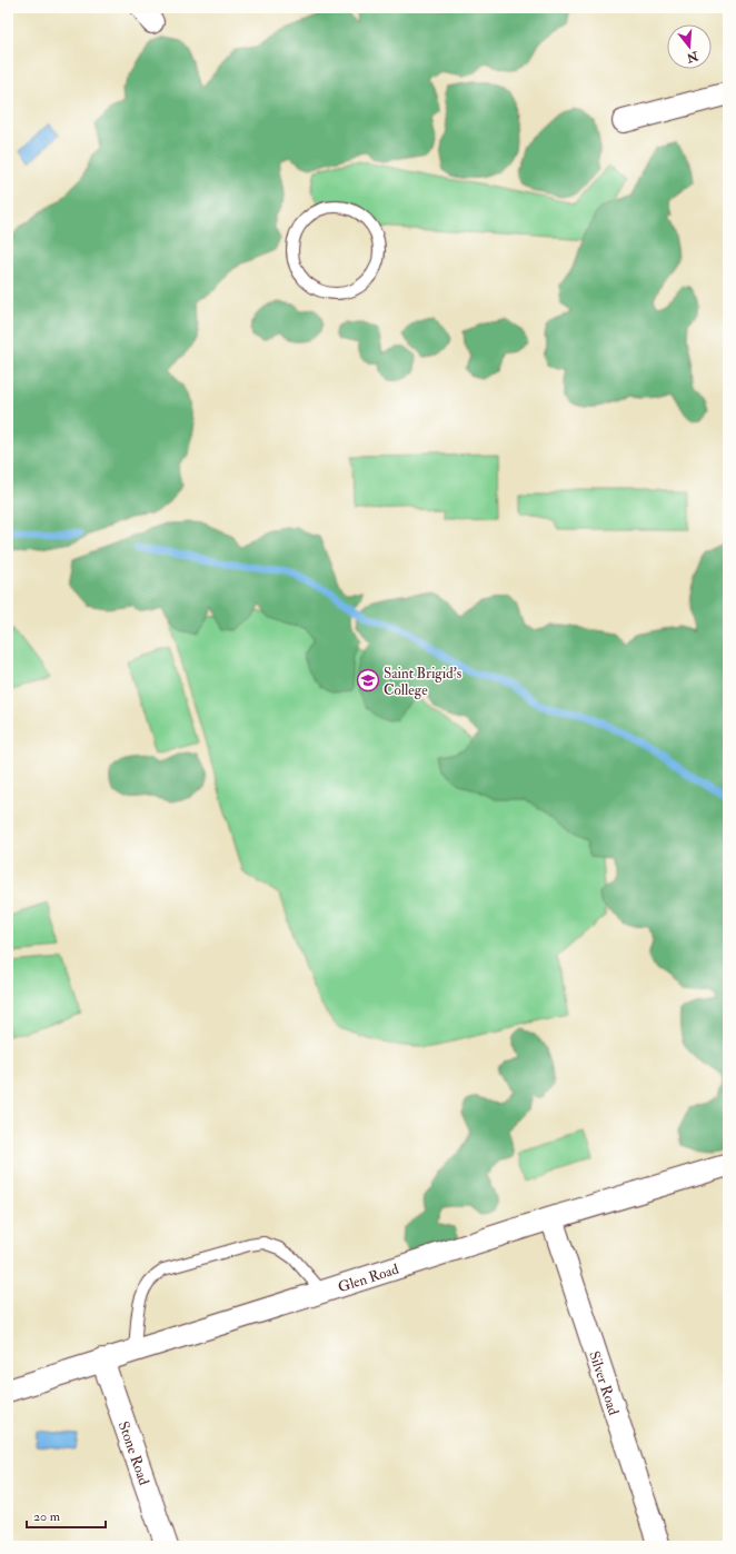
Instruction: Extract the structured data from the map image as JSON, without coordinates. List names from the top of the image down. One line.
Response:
{"streets":{"street":["Glen Road","Silver Road","Stone Road"]},"crossings":[["Glen Road","Silver Road"],["Glen Road","Stone Road"]],"places":{"school or university":["Saint Brigid's College"]},"scale_bar":"20 m","north":"bottom"}
